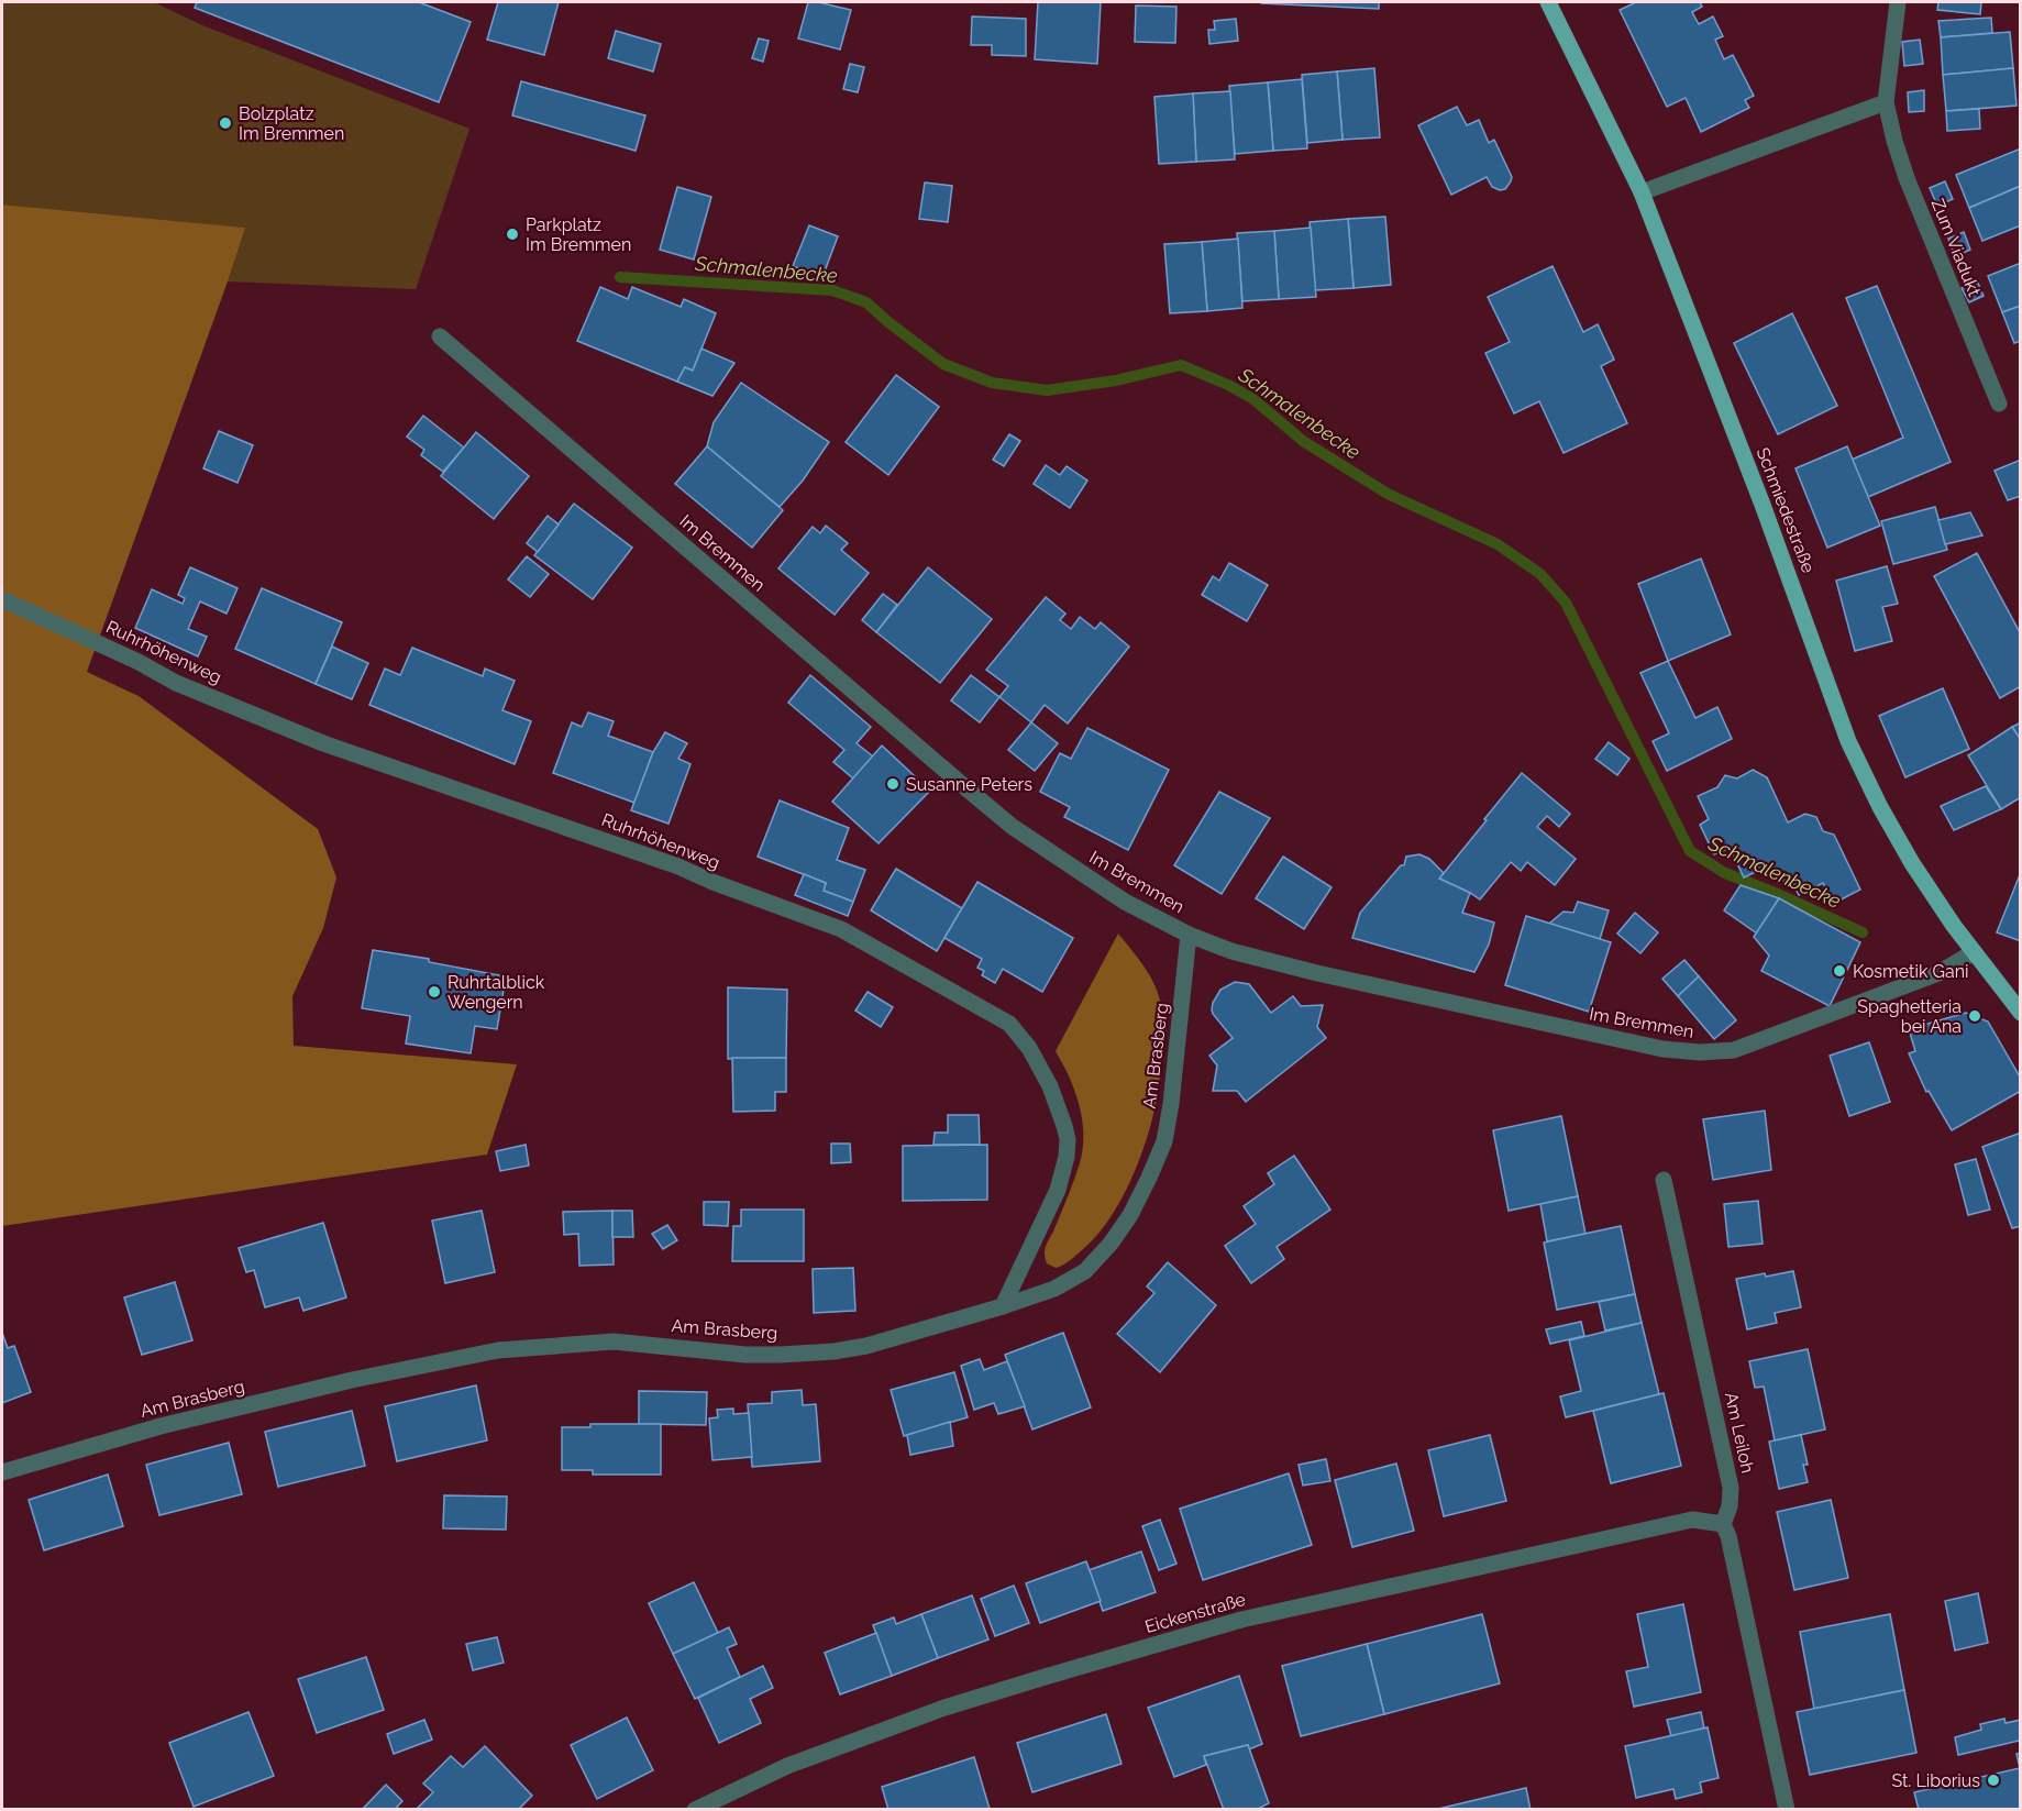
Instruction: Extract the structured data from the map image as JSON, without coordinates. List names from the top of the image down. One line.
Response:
{"streets":{"main road":["Schmiedestraße"],"street":["Zum Viadukt","Im Bremmen","Ruhrhöhenweg","Am Brasberg","Am Leiloh","Eickenstraße"]},"crossings":[["Schmiedestraße","Im Bremmen"],["Im Bremmen","Am Brasberg"],["Ruhrhöhenweg","Am Brasberg"],["Am Leiloh","Eickenstraße"]],"water":["Schmalenbecke"],"places":["Bolzplatz Im Bremmen","Parkplatz Im Bremmen","Susanne Peters","Kosmetik Gani","Ruhrtalblick Wengern","Spaghetteria bei Ana","St. Liborius"]}
